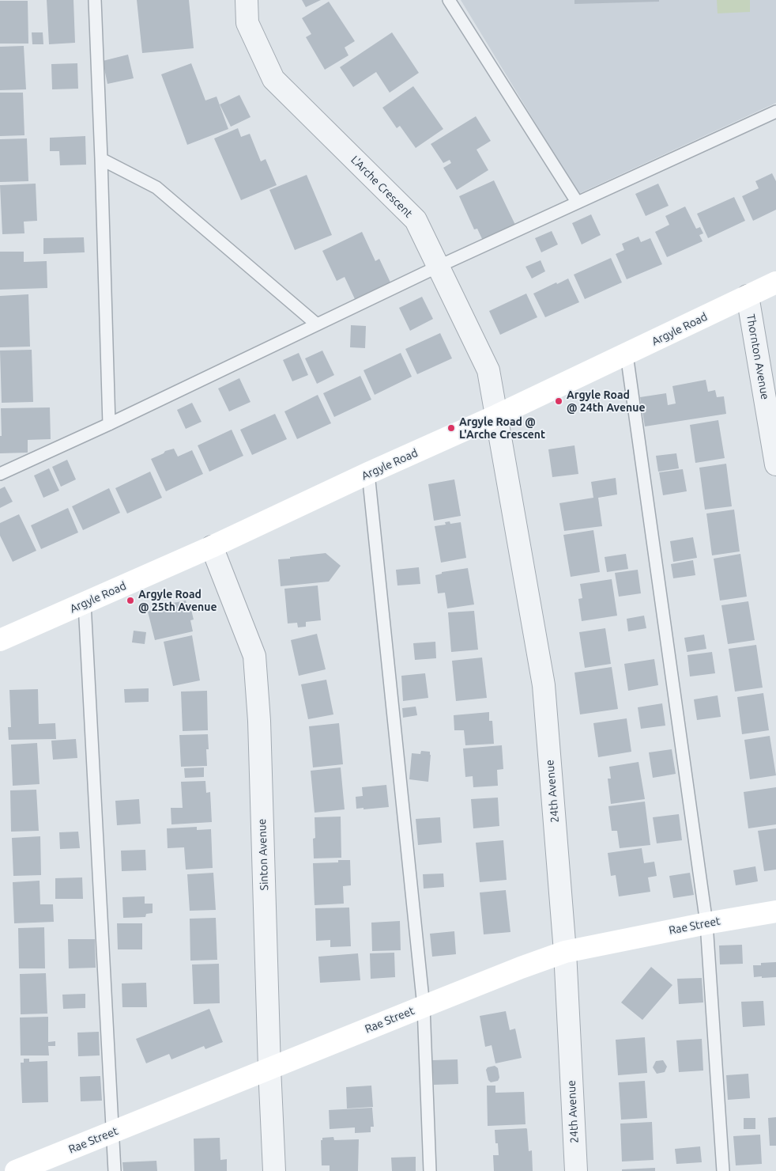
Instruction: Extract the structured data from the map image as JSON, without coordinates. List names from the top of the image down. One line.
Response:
{"streets":{"street":["L'Arche Crescent","Argyle Road","Thornton Avenue","24th Avenue","Sinton Avenue","Rae Street"]},"crossings":[["L'Arche Crescent","Argyle Road"],["L'Arche Crescent","24th Avenue"],["Argyle Road","Thornton Avenue"],["Argyle Road","24th Avenue"],["Argyle Road","Sinton Avenue"],["24th Avenue","Rae Street"],["Sinton Avenue","Rae Street"]],"places":["Argyle Road @ 24th Avenue","Argyle Road @ L'Arche Crescent","Argyle Road @ 25th Avenue"]}
